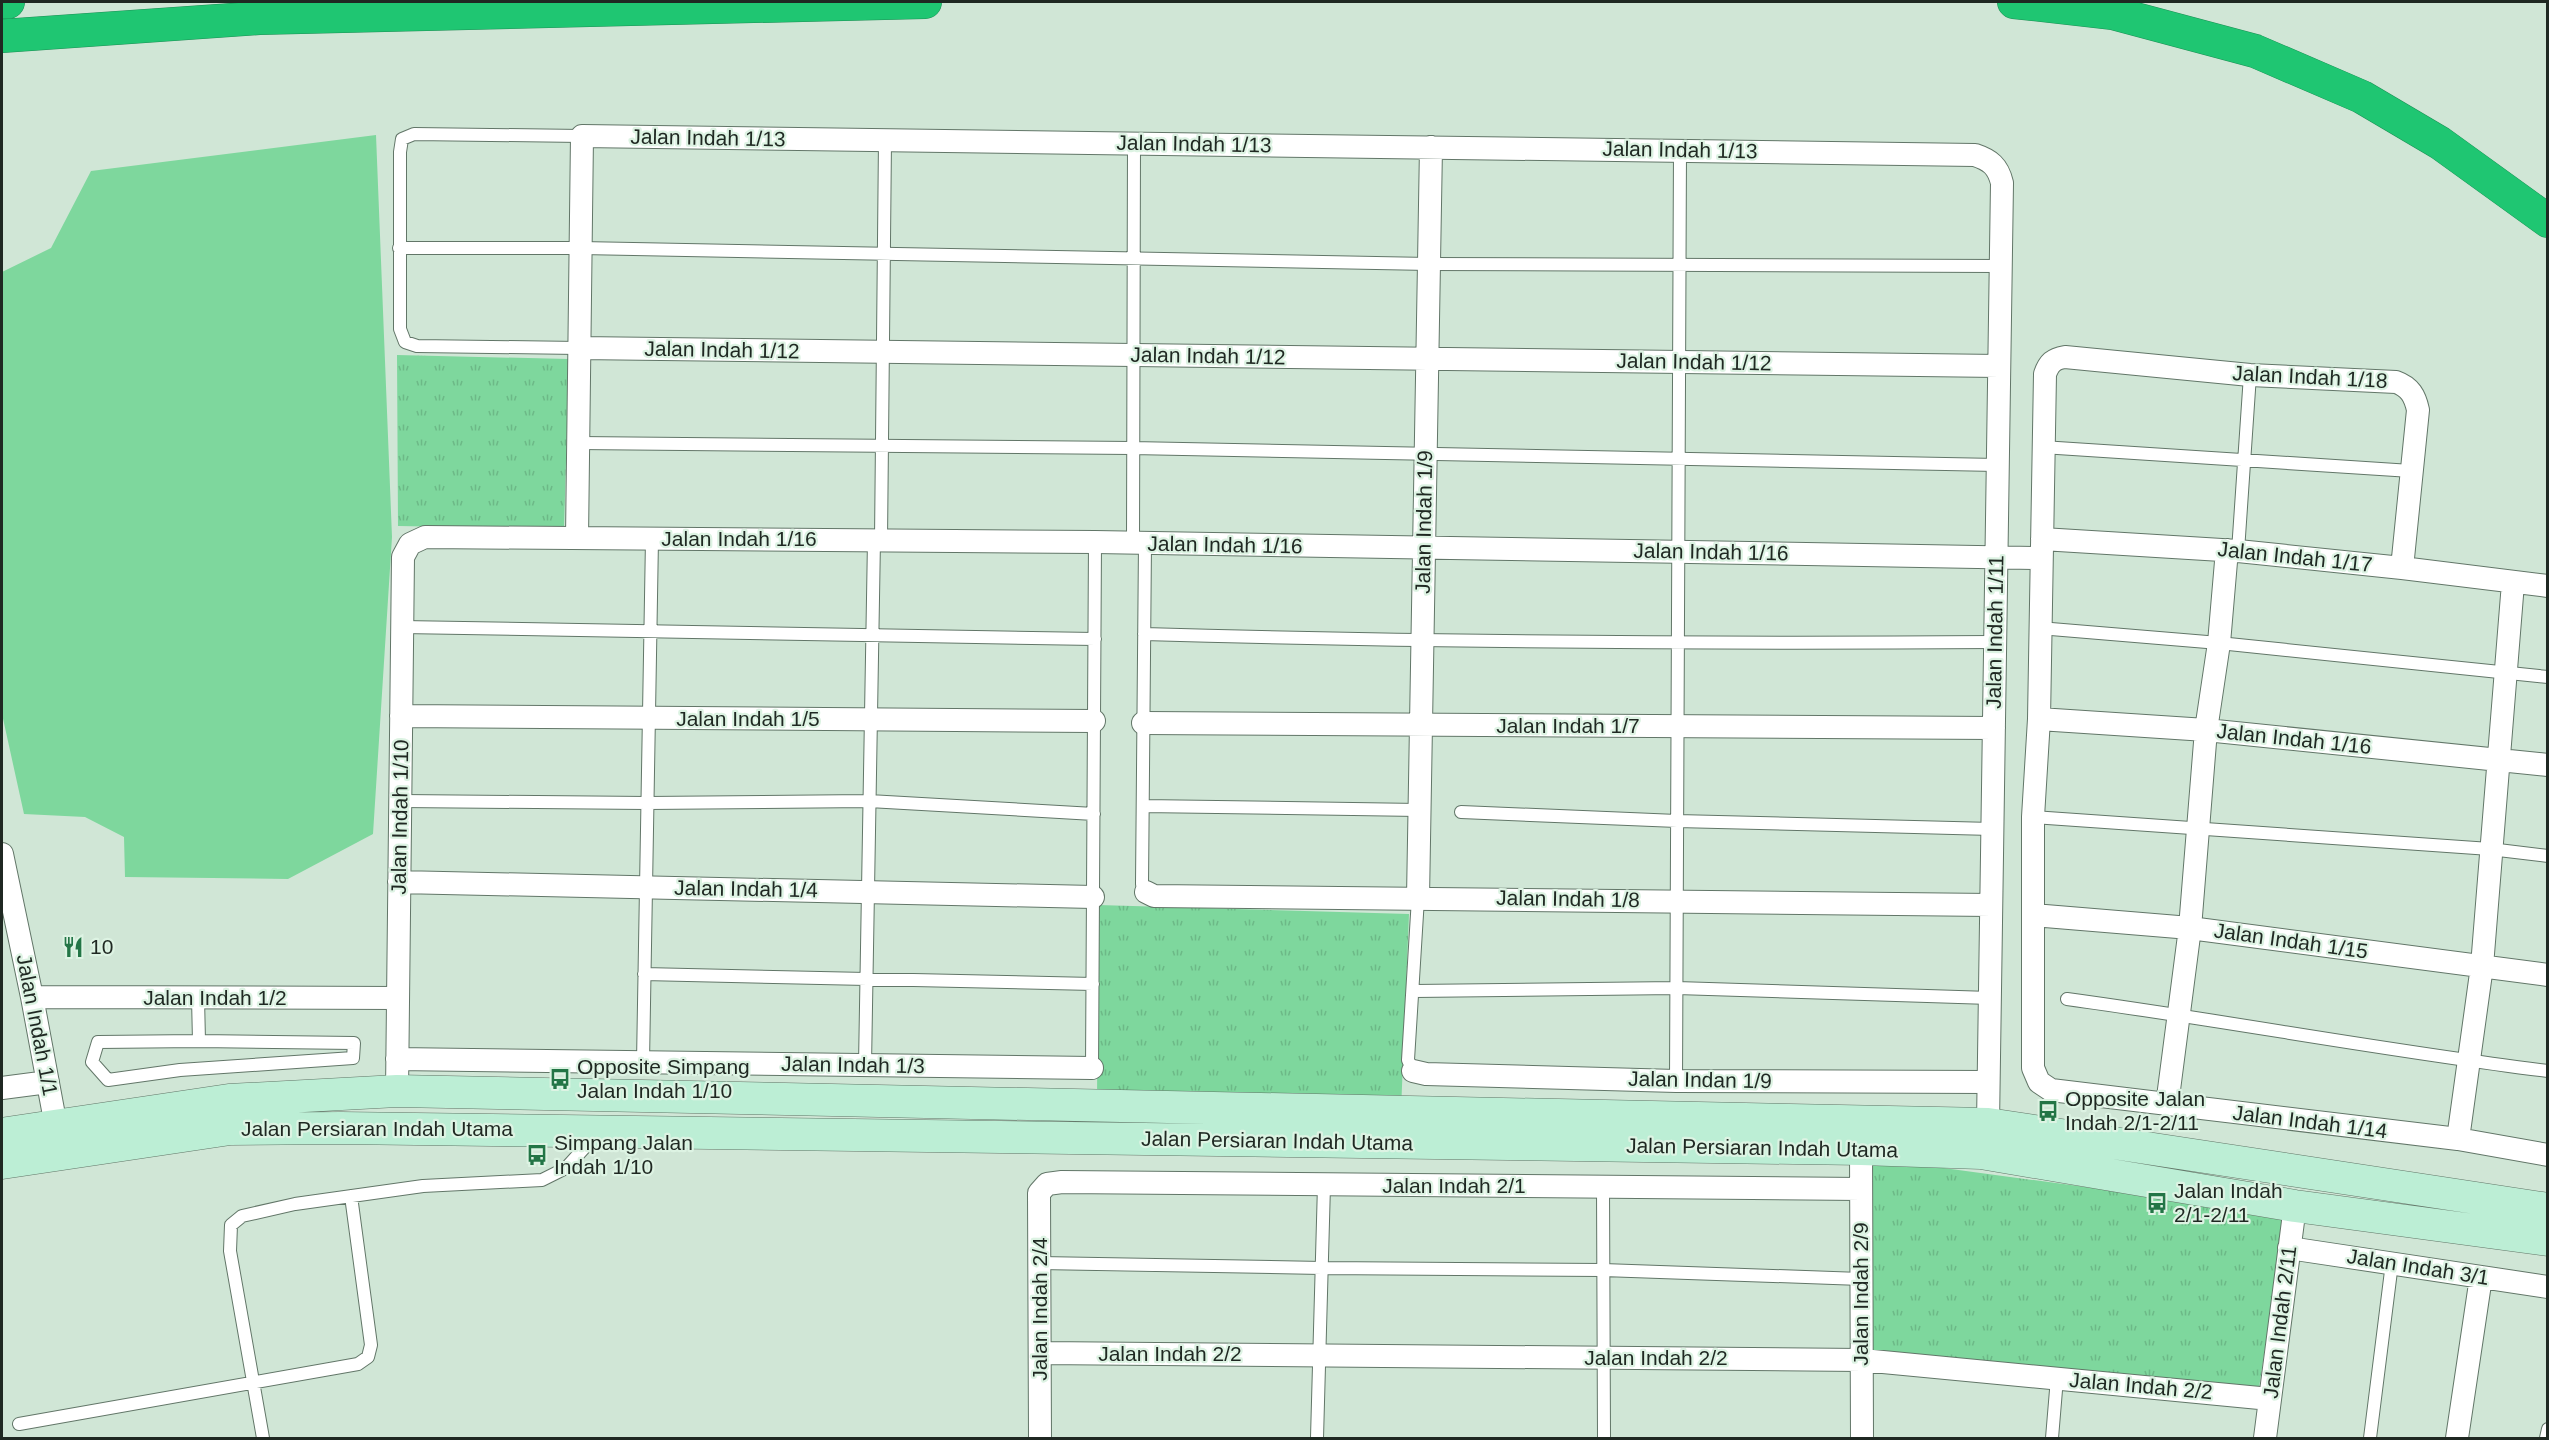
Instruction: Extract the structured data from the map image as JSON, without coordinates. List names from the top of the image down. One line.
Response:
{"streets":{"main road":["Jalan Persiaran Indah Utama"],"street":["Jalan Indah 1/13","Jalan Indah 1/12","Jalan Indah 1/18","Jalan Indah 1/9","Jalan Indah 1/16","Jalan Indah 1/17","Jalan Indah 1/11","Jalan Indah 1/5","Jalan Indah 1/7","Jalan Indah 1/10","Jalan Indah 1/4","Jalan Indah 1/8","Jalan Indah 1/15","Jalan Indah 1/2","Jalan Indah 1/1","Jalan Indah 1/3","Jalan Indan 1/9","Jalan Indah 1/14","Jalan Indah 2/1","Jalan Indah 3/1","Jalan Indah 2/9","Jalan Indah 2/4","Jalan Indah 2/11","Jalan Indah 2/2"]},"crossings":[["Jalan Indah 1/13","Jalan Indah 1/12"],["Jalan Indah 1/13","Jalan Indah 1/9"],["Jalan Indah 1/13","Jalan Indah 1/11"],["Jalan Indah 1/12","Jalan Indah 1/9"],["Jalan Indah 1/12","Jalan Indah 1/11"],["Jalan Indah 1/18","Jalan Indah 1/17"],["Jalan Indah 1/18","Jalan Indah 1/11"],["Jalan Indah 1/9","Jalan Indah 1/16"],["Jalan Indah 1/9","Jalan Indah 1/7"],["Jalan Indah 1/9","Jalan Indah 1/8"],["Jalan Indah 1/16","Jalan Indah 1/17"],["Jalan Indah 1/16","Jalan Indah 1/11"],["Jalan Indah 1/16","Jalan Indah 1/10"],["Jalan Indah 1/17","Jalan Indah 1/11"],["Jalan Indah 1/11","Jalan Indah 1/7"],["Jalan Indah 1/11","Jalan Indah 1/8"],["Jalan Indah 1/11","Jalan Indah 1/15"],["Jalan Indah 1/11","Jalan Indan 1/9"],["Jalan Indah 1/11","Jalan Indah 1/14"],["Jalan Indah 1/11","Jalan Persiaran Indah Utama"],["Jalan Indah 1/5","Jalan Indah 1/10"],["Jalan Indah 1/10","Jalan Indah 1/4"],["Jalan Indah 1/10","Jalan Indah 1/2"],["Jalan Indah 1/10","Jalan Indah 1/3"],["Jalan Indah 1/10","Jalan Persiaran Indah Utama"],["Jalan Indah 1/2","Jalan Indah 1/1"],["Jalan Indah 1/1","Jalan Persiaran Indah Utama"],["Jalan Persiaran Indah Utama","Jalan Indah 2/9"],["Jalan Persiaran Indah Utama","Jalan Indah 2/11"],["Jalan Indah 2/1","Jalan Indah 2/9"],["Jalan Indah 2/1","Jalan Indah 2/4"],["Jalan Indah 3/1","Jalan Indah 2/11"],["Jalan Indah 2/9","Jalan Indah 2/2"],["Jalan Indah 2/4","Jalan Indah 2/2"],["Jalan Indah 2/11","Jalan Indah 2/2"]],"places":{"restaurant":["10"],"bus stop":["Opposite Simpang Jalan Indah 1/10","Opposite Jalan Indah 2/1-2/11","Simpang Jalan Indah 1/10","Jalan Indah 2/1-2/11"]}}
